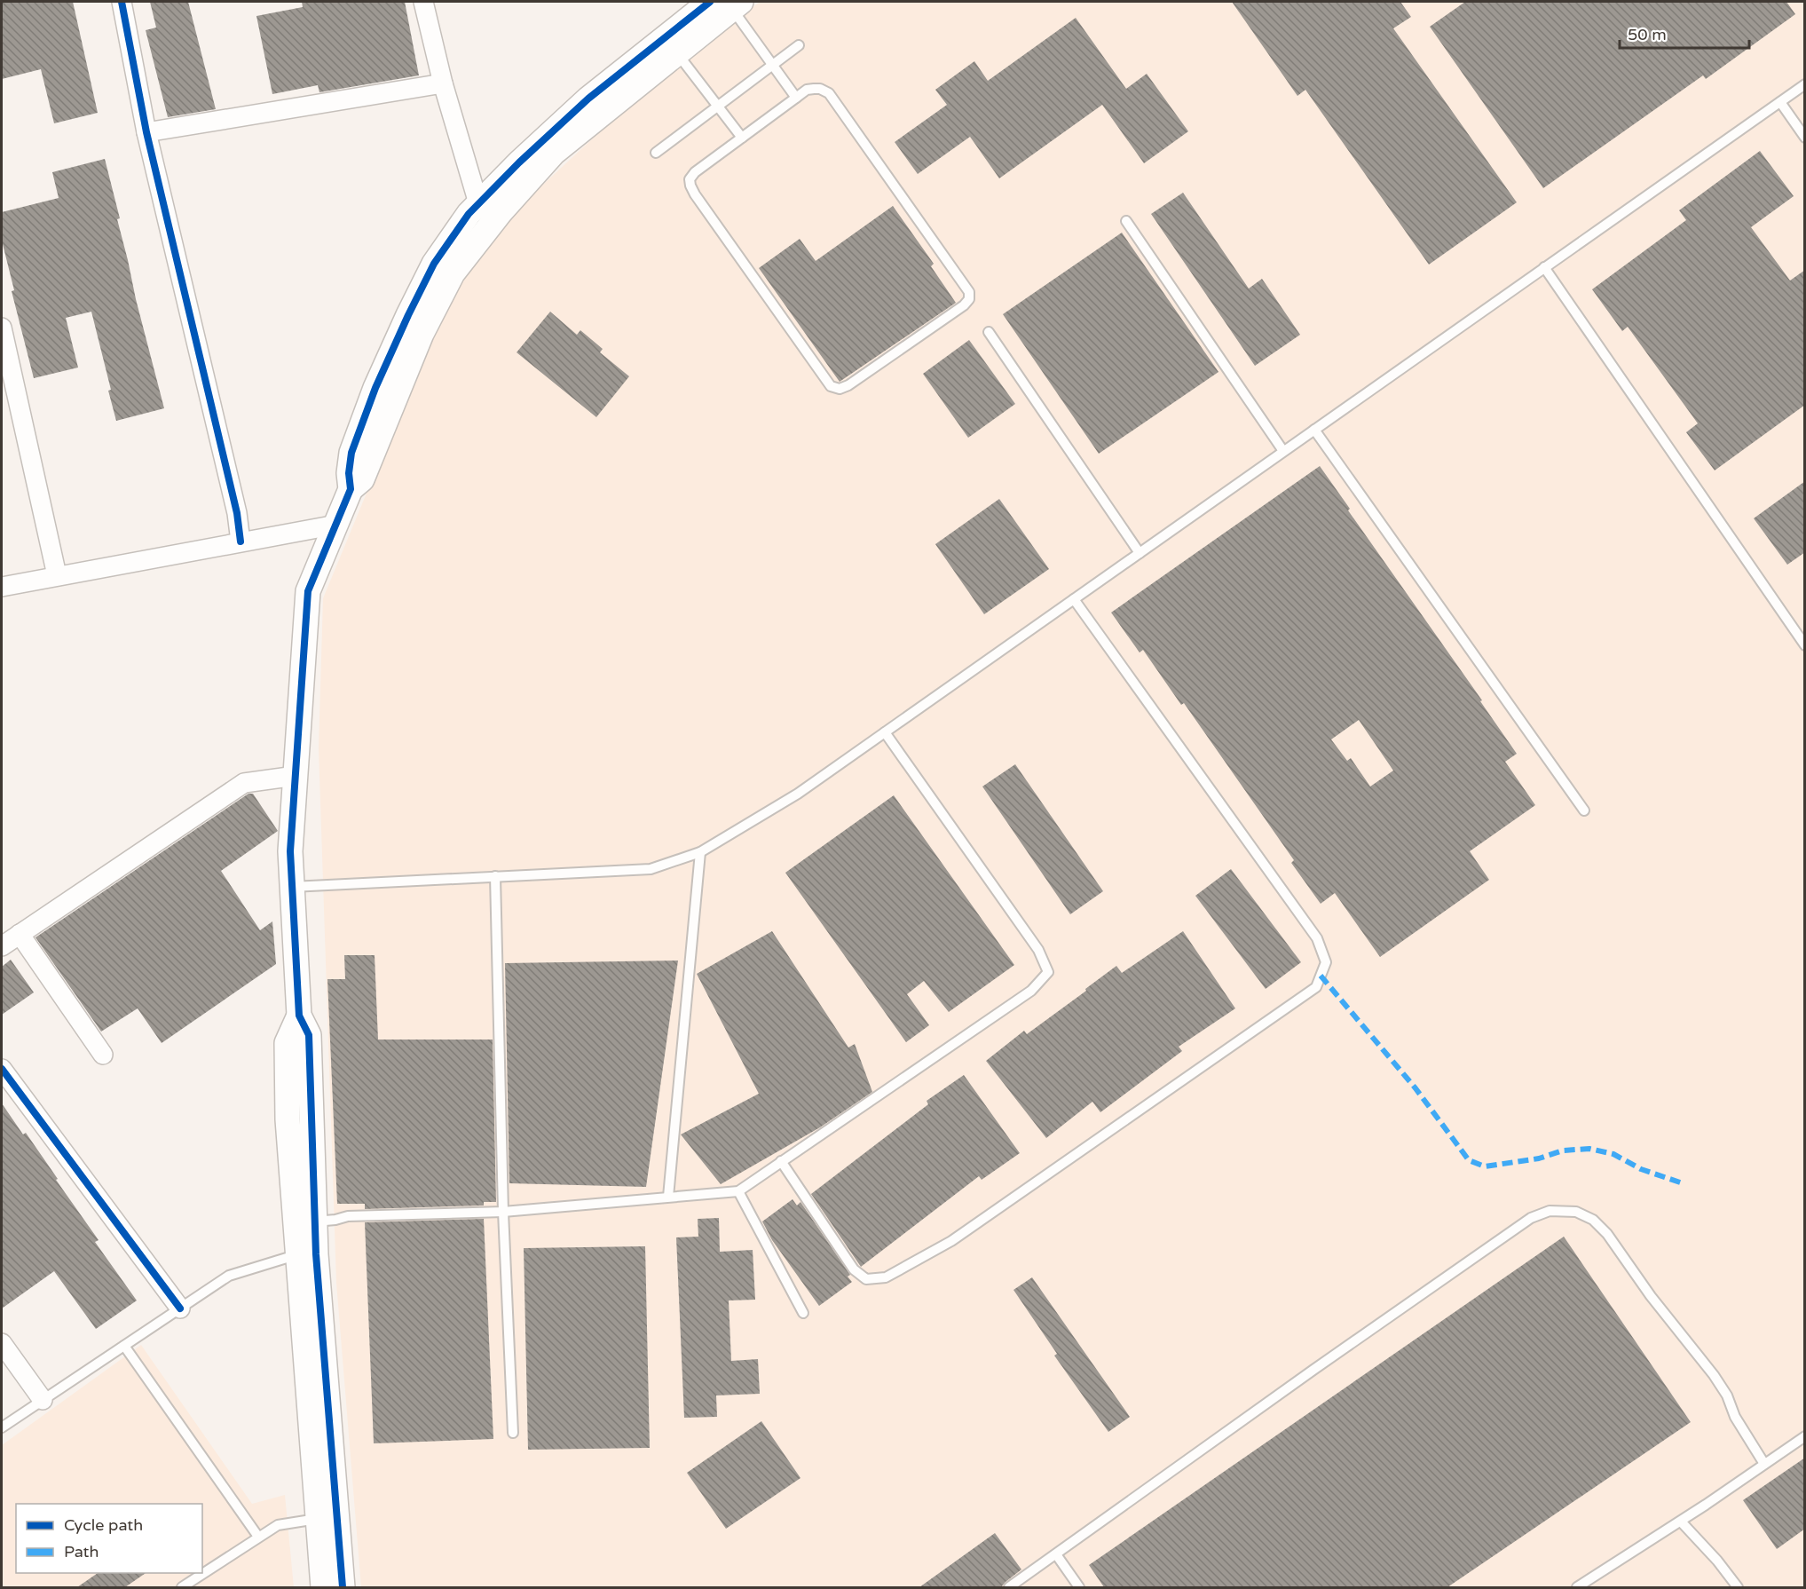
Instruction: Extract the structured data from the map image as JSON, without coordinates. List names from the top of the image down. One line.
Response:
{"legend":["Cycle path","Path"],"scale_bar":"50 m"}
